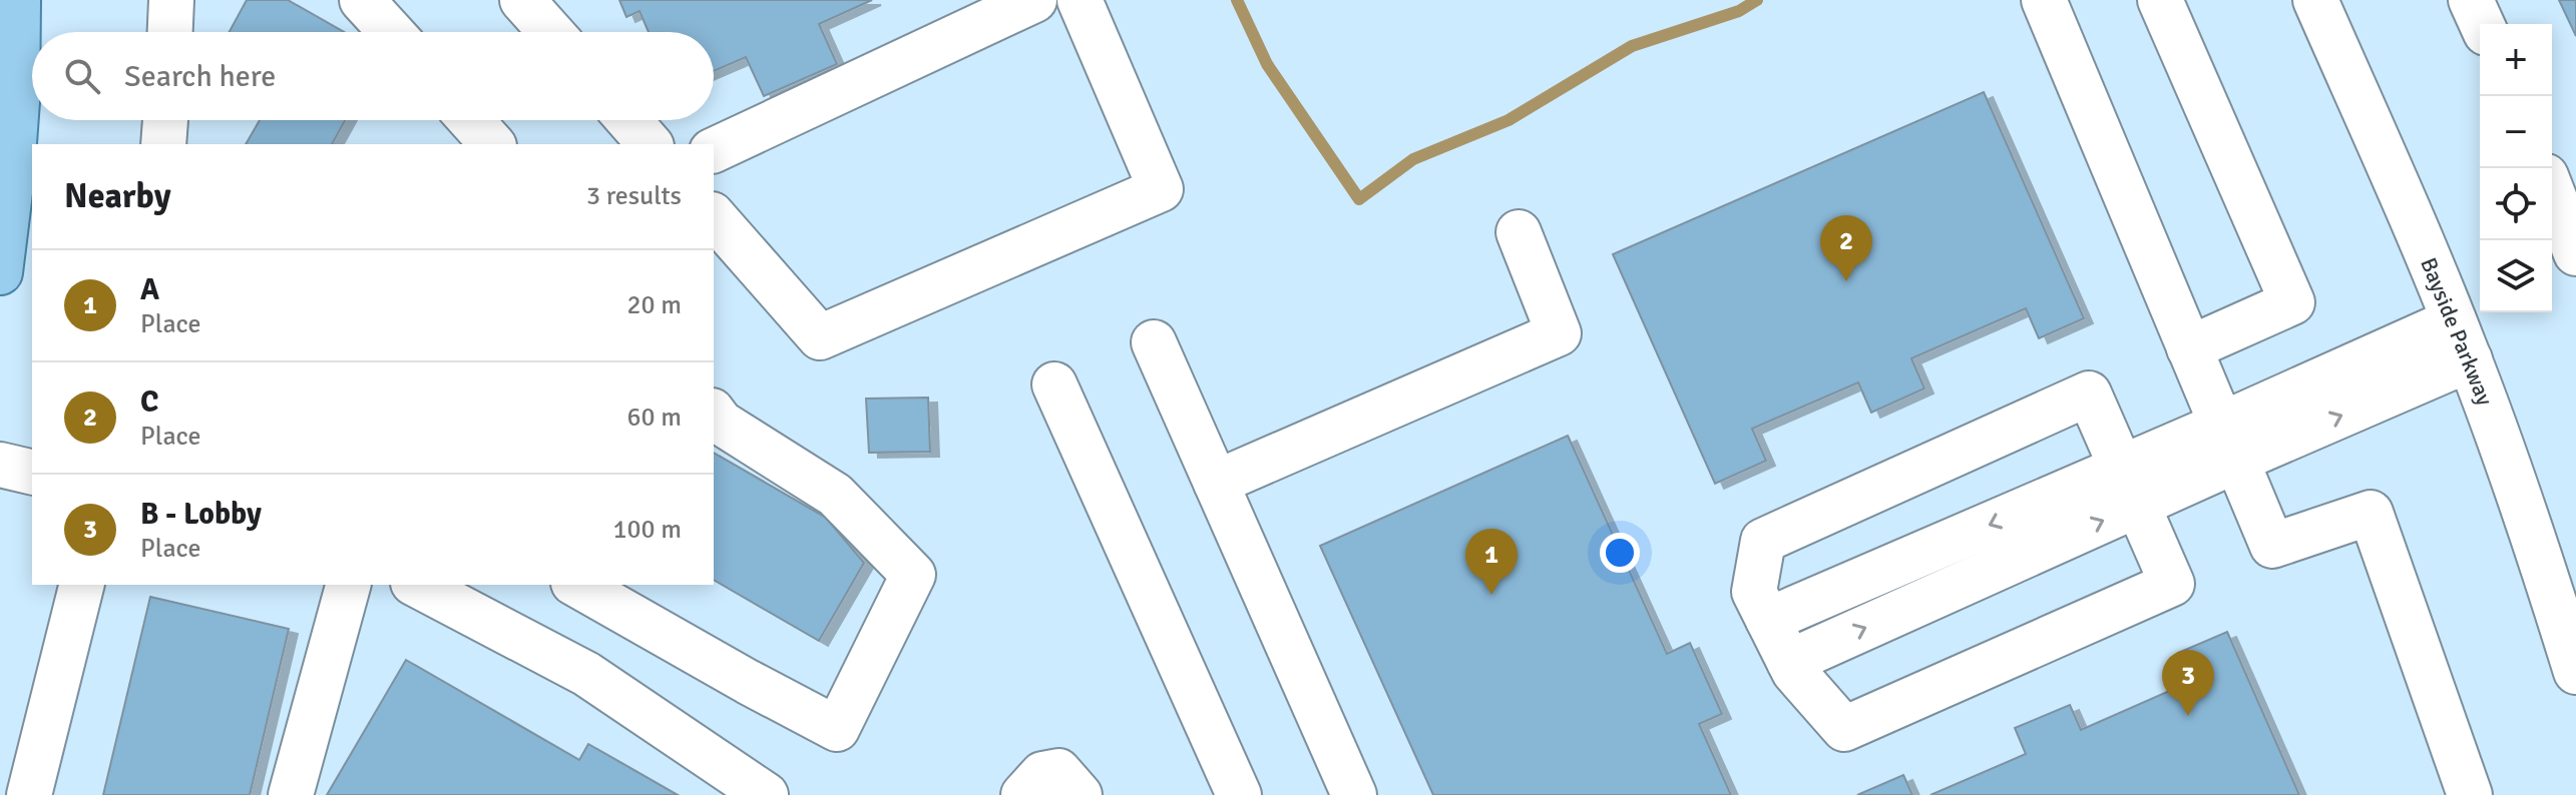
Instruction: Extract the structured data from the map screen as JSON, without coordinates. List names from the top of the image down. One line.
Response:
{"streets":{"street":["Bayside Parkway"]},"page":{"map_buttons":["+","−"],"search":"Search here","heading":["Nearby","3 results"],"pins":["2","1","3"],"list":[{"mark":"1","name":"A","note":"Place","value":"20 m"},{"mark":"2","name":"C","note":"Place","value":"60 m"},{"mark":"3","name":"B - Lobby","note":"Place","value":"100 m"}]}}
